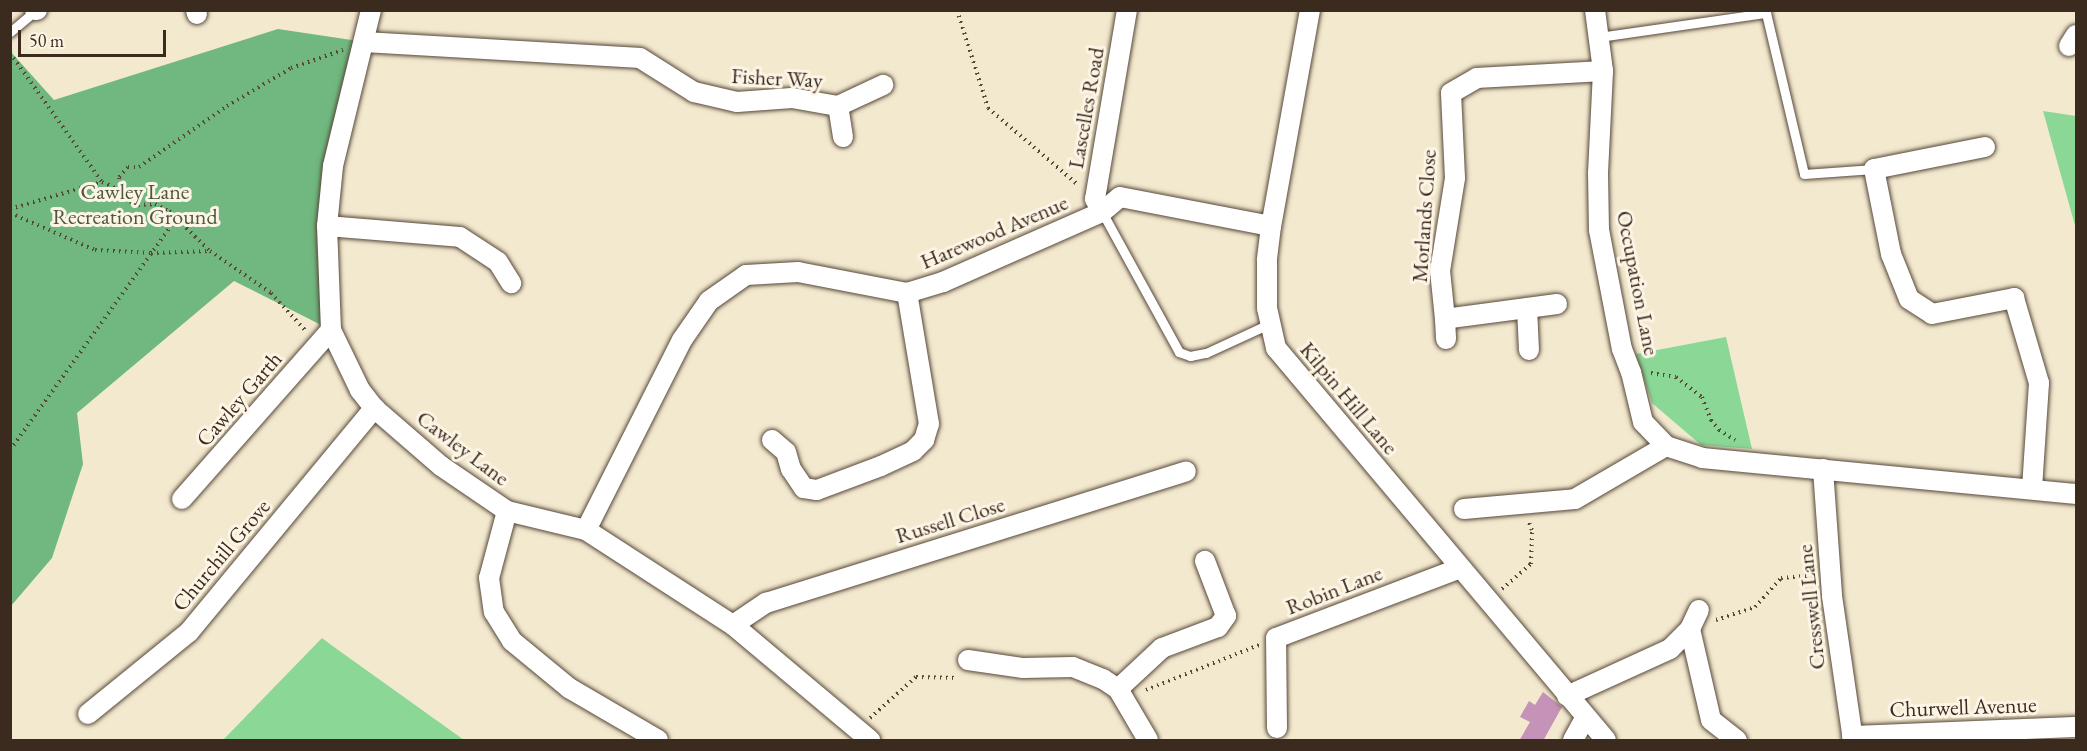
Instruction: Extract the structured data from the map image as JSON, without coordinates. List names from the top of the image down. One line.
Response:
{"streets":{"street":["Fisher Way","Lascelles Road","Morlands Close","Harewood Avenue","Occupation Lane","Kilpin Hill Lane","Cawley Garth","Cawley Lane","Russell Close","Churchill Grove","Robin Lane","Cresswell Lane","Churwell Avenue"]},"crossings":[["Fisher Way","Cawley Lane"],["Lascelles Road","Harewood Avenue"],["Morlands Close","Occupation Lane"],["Harewood Avenue","Kilpin Hill Lane"],["Harewood Avenue","Cawley Lane"],["Occupation Lane","Cresswell Lane"],["Kilpin Hill Lane","Robin Lane"],["Cawley Garth","Cawley Lane"],["Cawley Lane","Russell Close"],["Cawley Lane","Churchill Grove"],["Cresswell Lane","Churwell Avenue"]],"parks":["Cawley Lane Recreation Ground"],"scale_bar":"50 m"}
